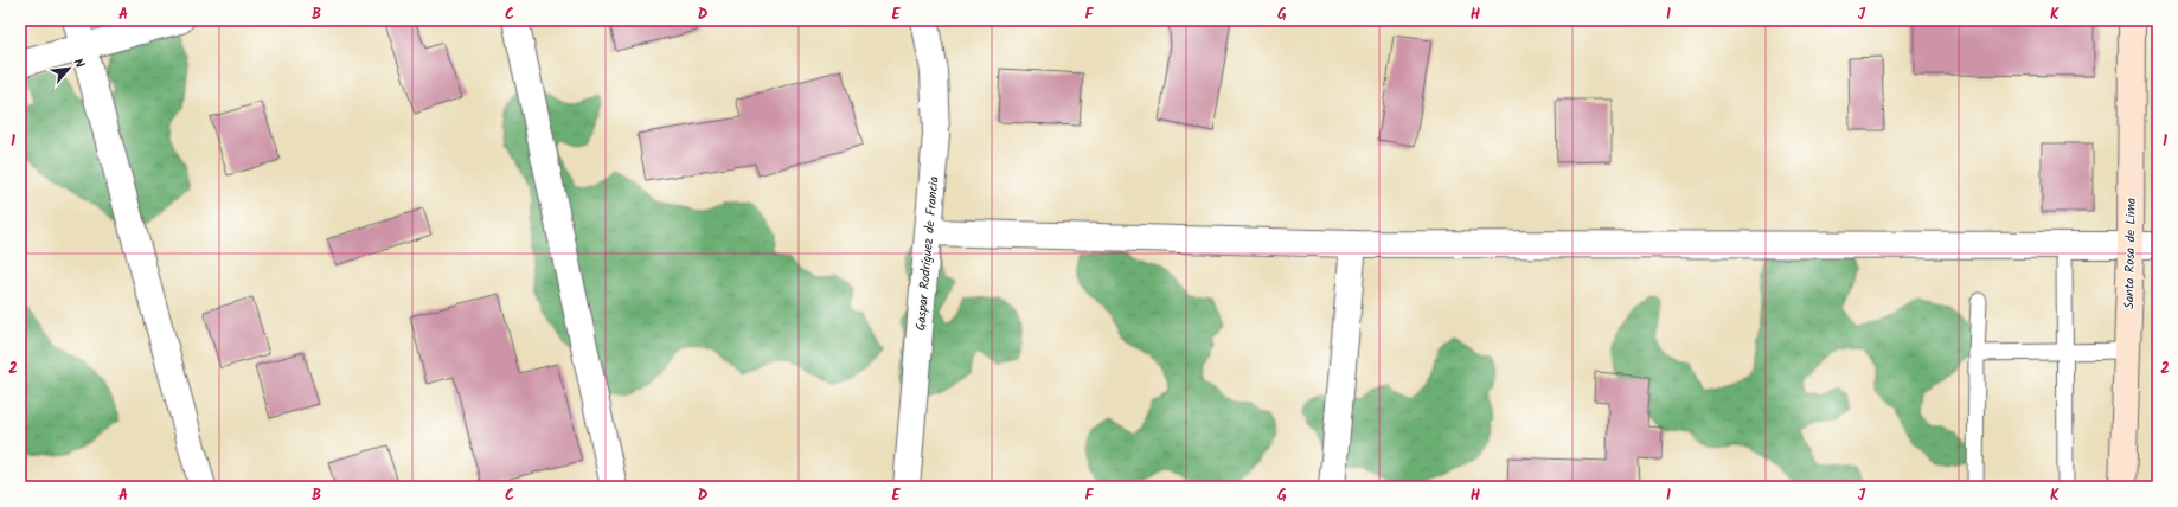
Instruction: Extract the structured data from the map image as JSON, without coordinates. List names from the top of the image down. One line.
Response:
{"streets":{"street":["Gaspar Rodríguez de Francia","Santa Rosa de Lima"]},"north":"top right","grid":{"columns":["A","B","C","D","E","F","G","H","I","J","K"],"rows":["1","2"]}}
